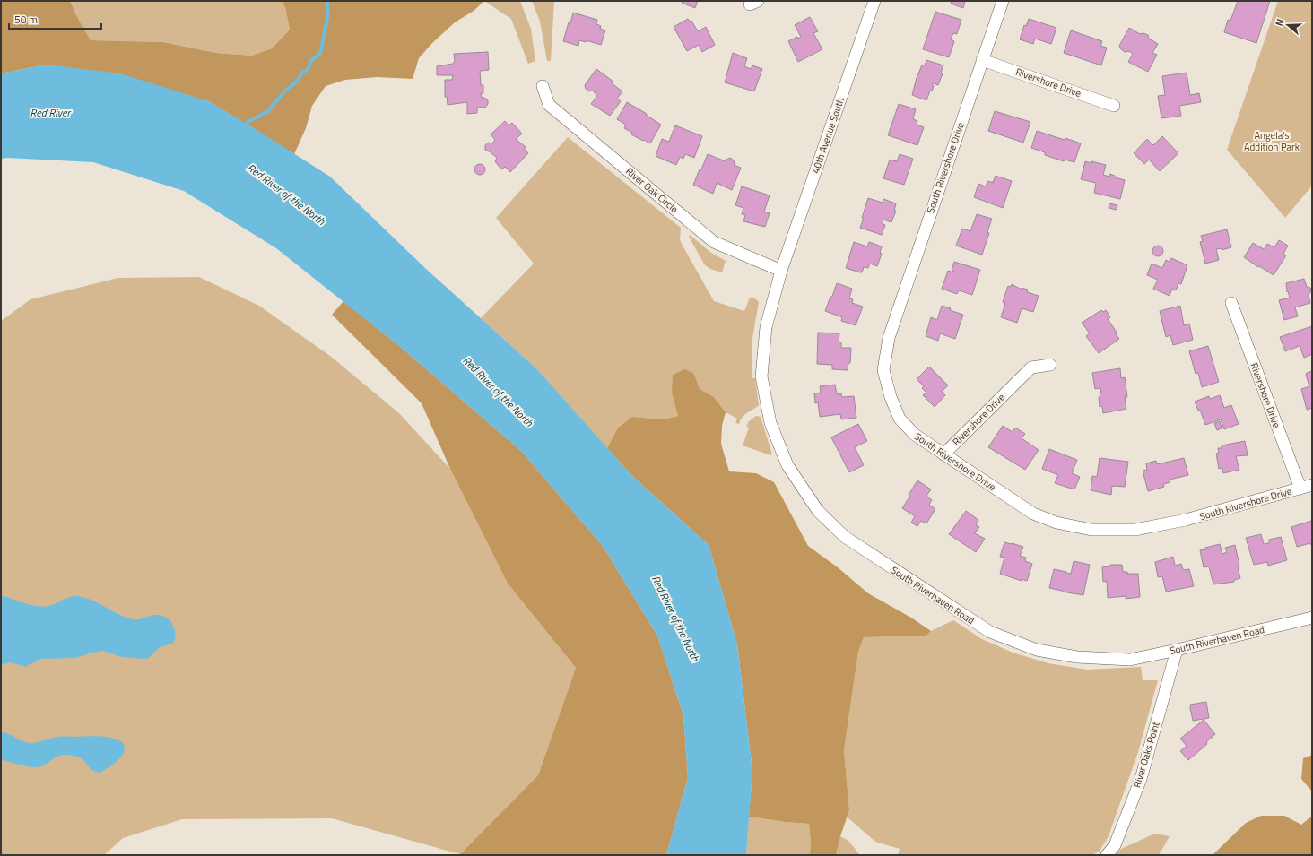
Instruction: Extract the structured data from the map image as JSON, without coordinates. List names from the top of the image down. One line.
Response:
{"streets":{"street":["Rivershore Drive","40th Avenue South","South Rivershore Drive","River Oak Circle","South Riverhaven Road","River Oaks Point"]},"crossings":[["Rivershore Drive","South Rivershore Drive"],["40th Avenue South","River Oak Circle"],["40th Avenue South","South Riverhaven Road"],["River Oak Circle","South Riverhaven Road"],["South Riverhaven Road","River Oaks Point"]],"water":["Red River","Red River of the North"],"parks":["Angela's Addition Park"],"scale_bar":"50 m","north":"left"}
